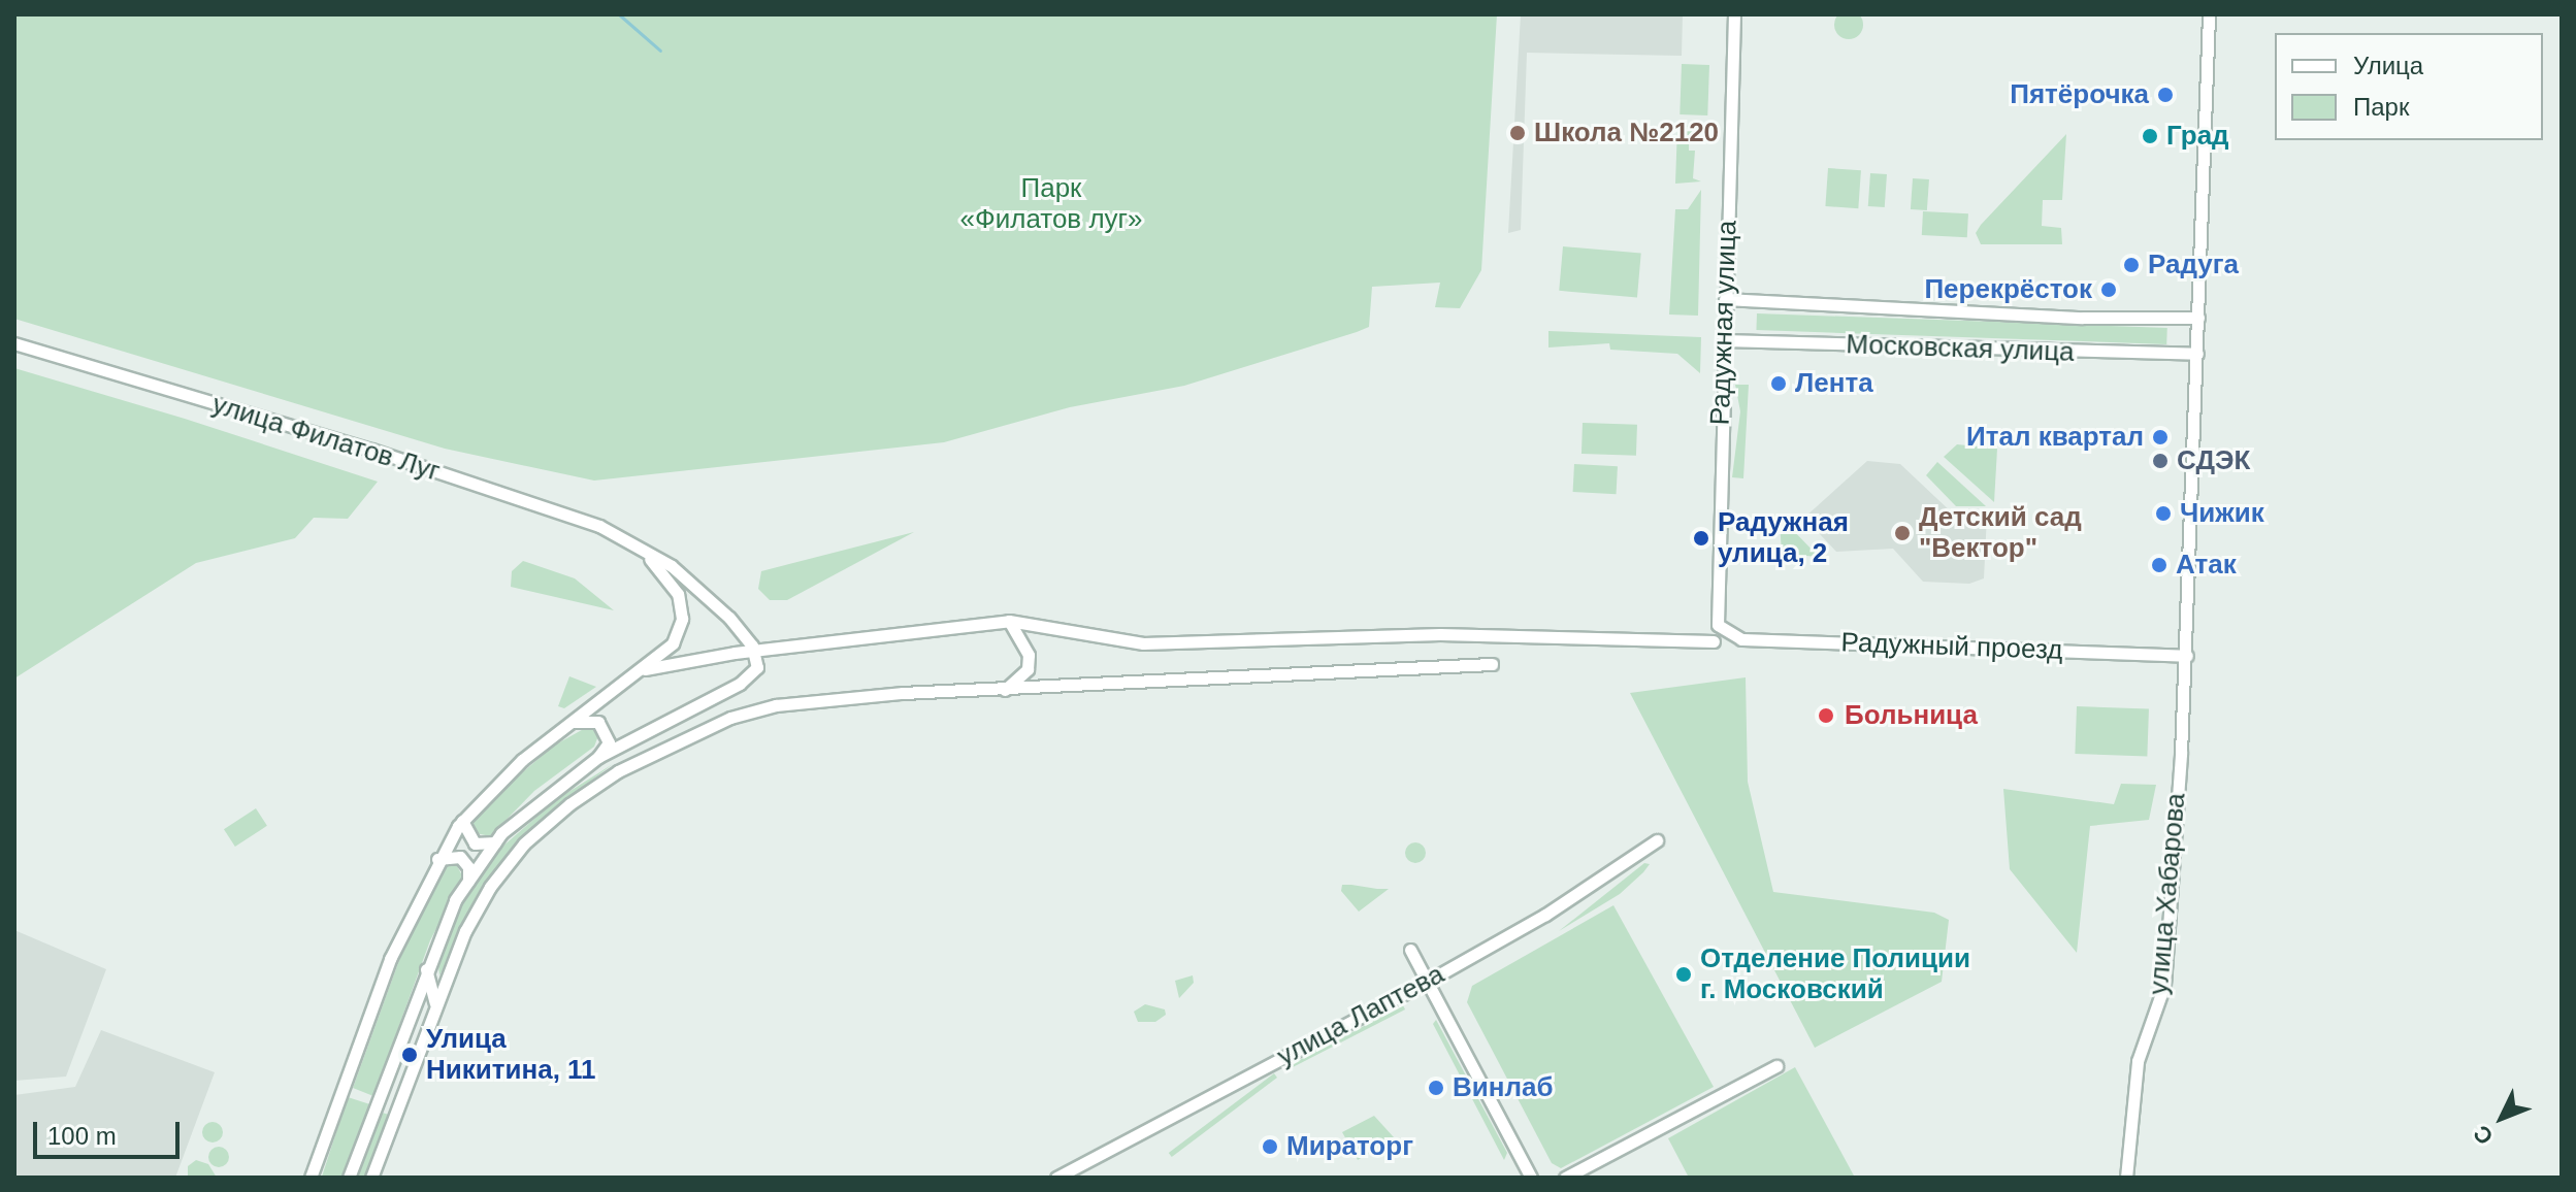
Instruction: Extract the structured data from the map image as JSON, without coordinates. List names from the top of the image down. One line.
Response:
{"streets":{"street":["Радужная улица","Московская улица","улица Филатов Луг","Радужный проезд","улица Хабарова","улица Лаптева"]},"crossings":[["Радужная улица","Московская улица"],["Радужная улица","Радужный проезд"],["Московская улица","улица Хабарова"],["Радужный проезд","улица Хабарова"]],"parks":["Парк «Филатов луг»"],"places":["Пятёрочка","Школа №2120","Град","Радуга","Перекрёсток","Лента","Итал квартал","СДЭК","Чижик","Детский сад \"Вектор\"","Радужная улица, 2","Атак","Больница","Отделение Полиции г. Московский","Улица Никитина, 11","Винлаб","Мираторг"],"legend":["Улица","Парк"],"scale_bar":"100 m","north":"bottom left"}
